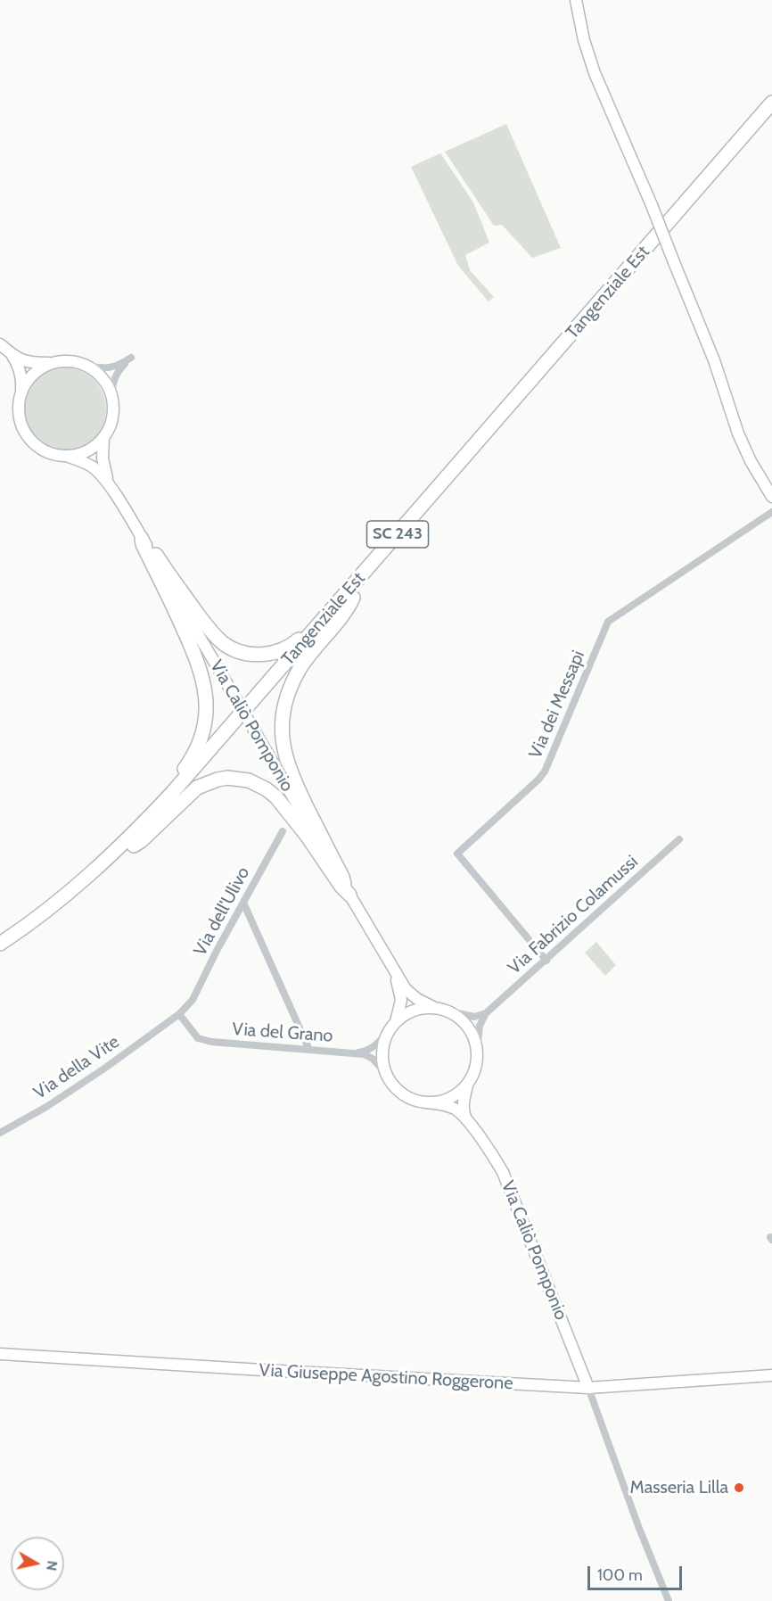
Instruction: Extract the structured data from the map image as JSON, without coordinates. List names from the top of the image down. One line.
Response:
{"streets":{"highway":["Tangenziale Est","SC 243"],"street":["Via dei Messapi","Via Caliò Pomponio","Via dell'Ulivo","Via Fabrizio Colamussi","Via del Grano","Via della Vite","Via Giuseppe Agostino Roggerone"]},"crossings":[["Via dei Messapi","Via Fabrizio Colamussi"],["Via Caliò Pomponio","Via Giuseppe Agostino Roggerone"],["Via dell'Ulivo","Via del Grano"],["Via dell'Ulivo","Via della Vite"],["Via del Grano","Via della Vite"]],"places":["Masseria Lilla"],"scale_bar":"100 m","north":"right"}
